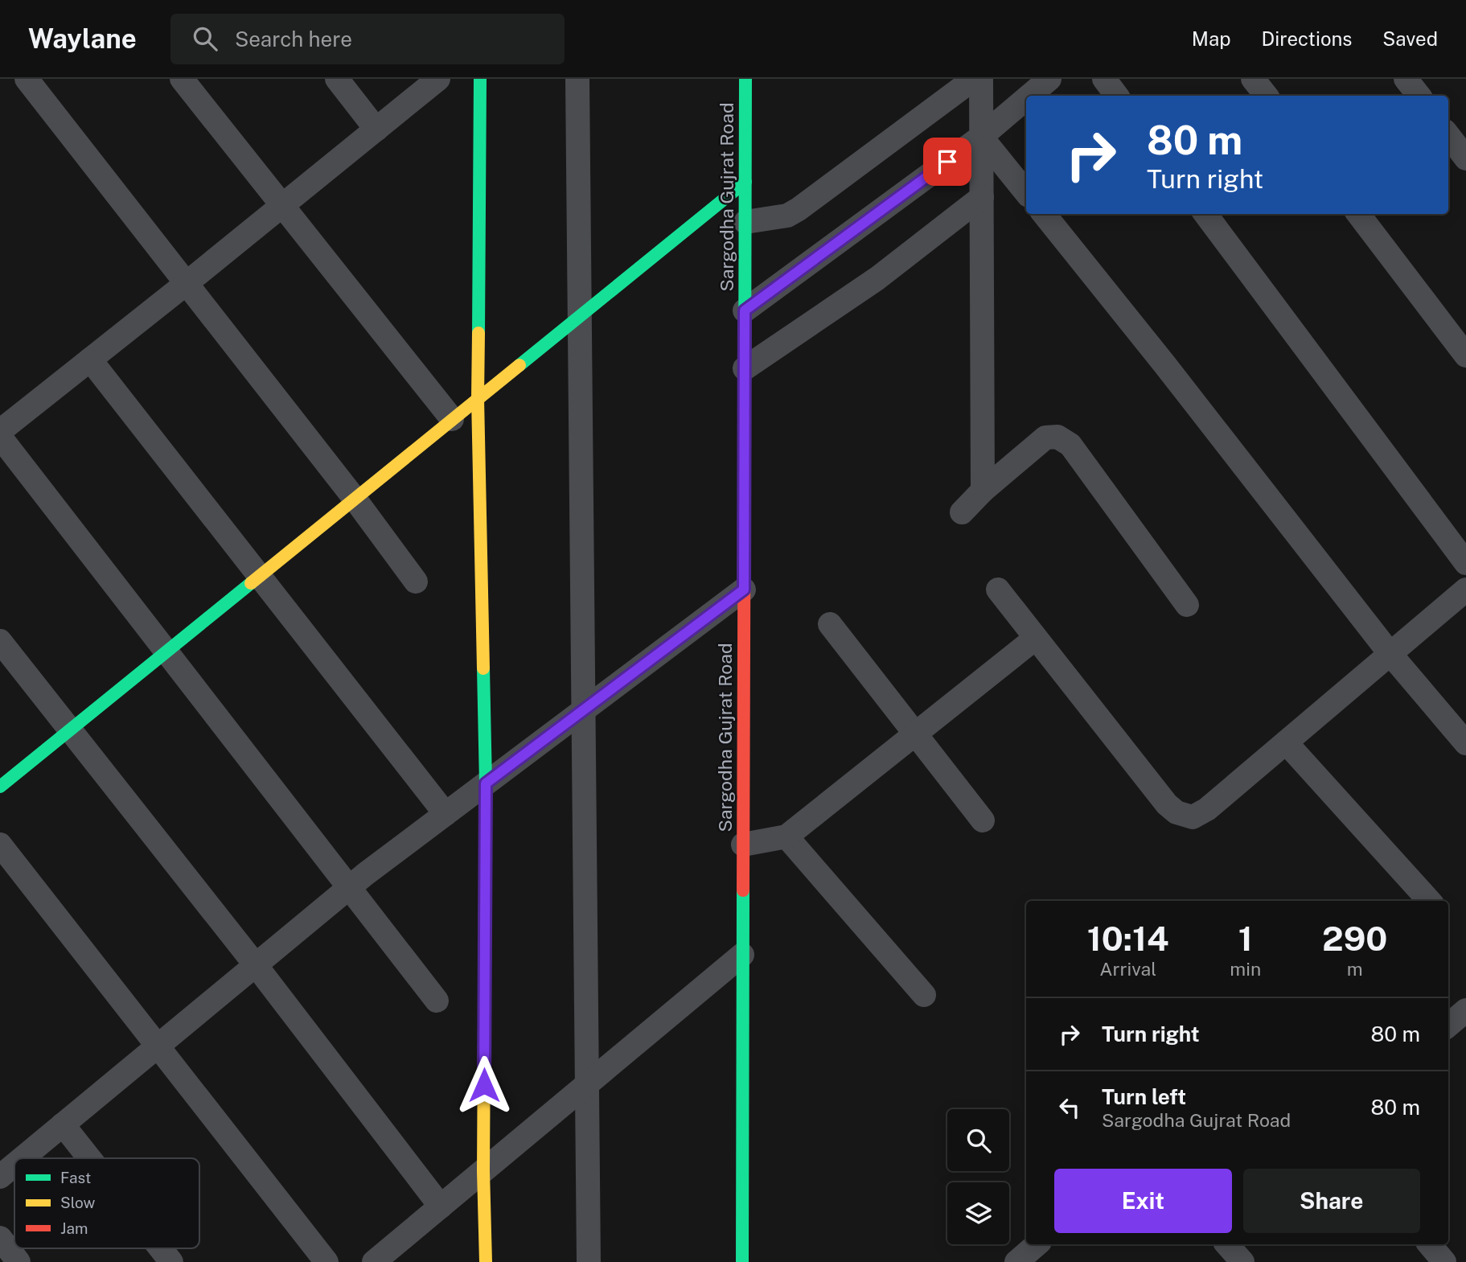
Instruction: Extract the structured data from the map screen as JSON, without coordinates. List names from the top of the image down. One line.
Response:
{"streets":{"street":["Sargodha Gujrat Road"]},"legend":["Fast","Slow","Jam"],"page":{"header":"Waylane","search":"Search here","nav":["Map","Directions","Saved"],"turn":["80 m","Turn right"],"eta":["10:14","Arrival","1","min","290","m"],"list":[{"name":"Turn right","value":"80 m"},{"name":"Turn left","note":"Sargodha Gujrat Road","value":"80 m"}],"buttons":["Exit","Share"]}}
